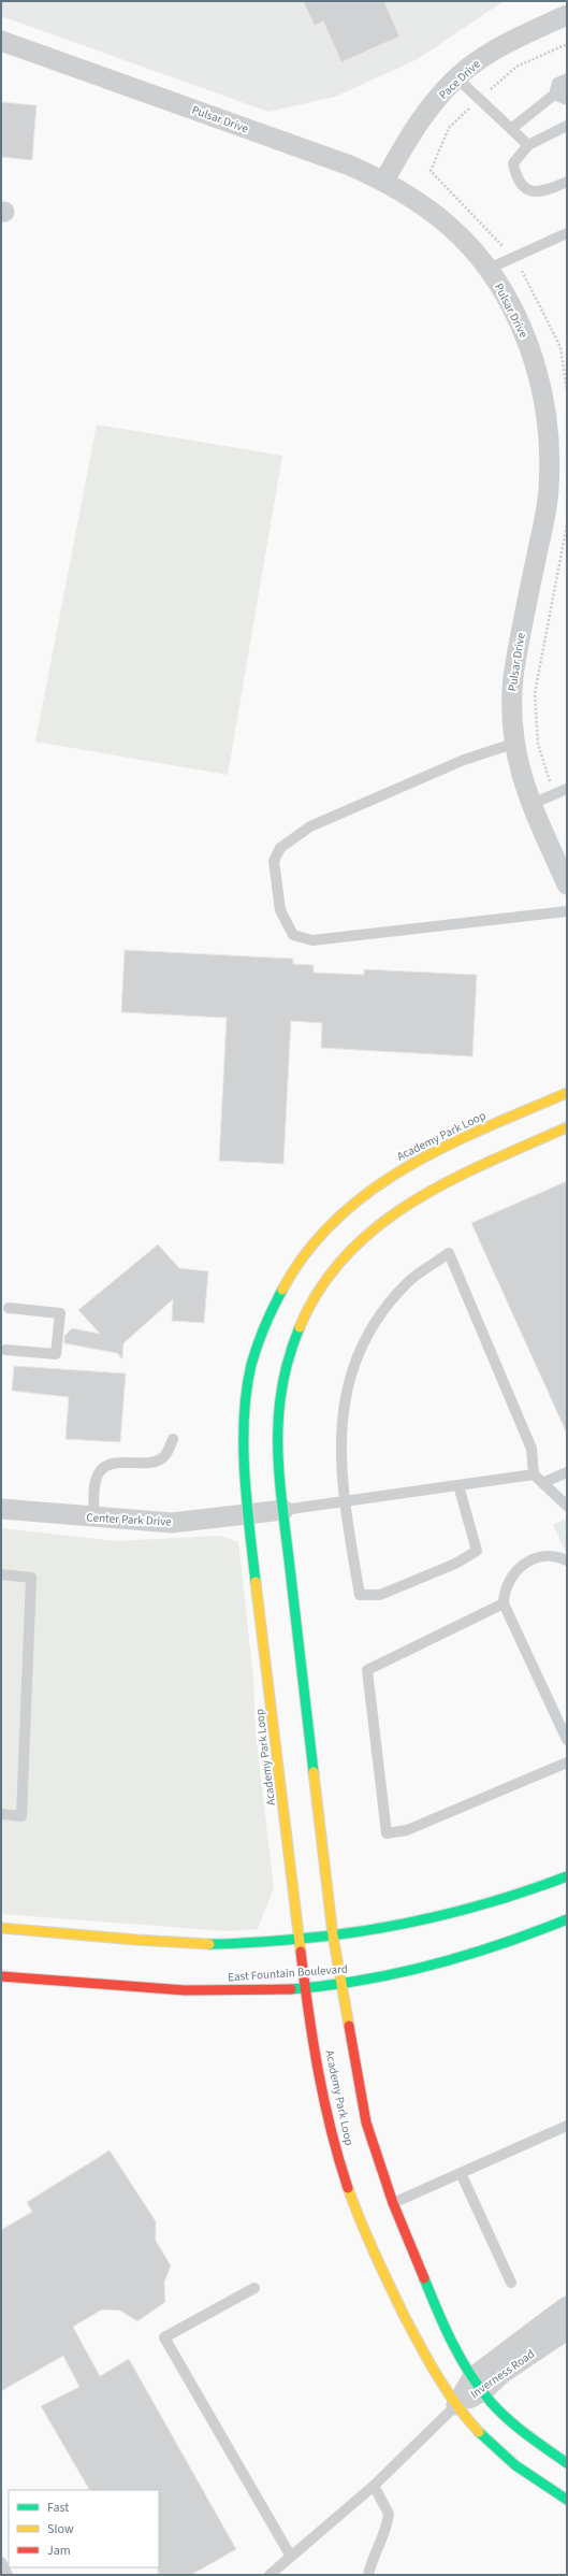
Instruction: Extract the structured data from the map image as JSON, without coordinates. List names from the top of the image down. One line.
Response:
{"streets":{"main road":["Academy Park Loop","East Fountain Boulevard"],"street":["Pace Drive","Pulsar Drive","Center Park Drive","Inverness Road"]},"crossings":[["Pace Drive","Pulsar Drive"],["Academy Park Loop","Center Park Drive"],["Academy Park Loop","East Fountain Boulevard"],["Academy Park Loop","Inverness Road"]],"legend":["Fast","Slow","Jam"]}
